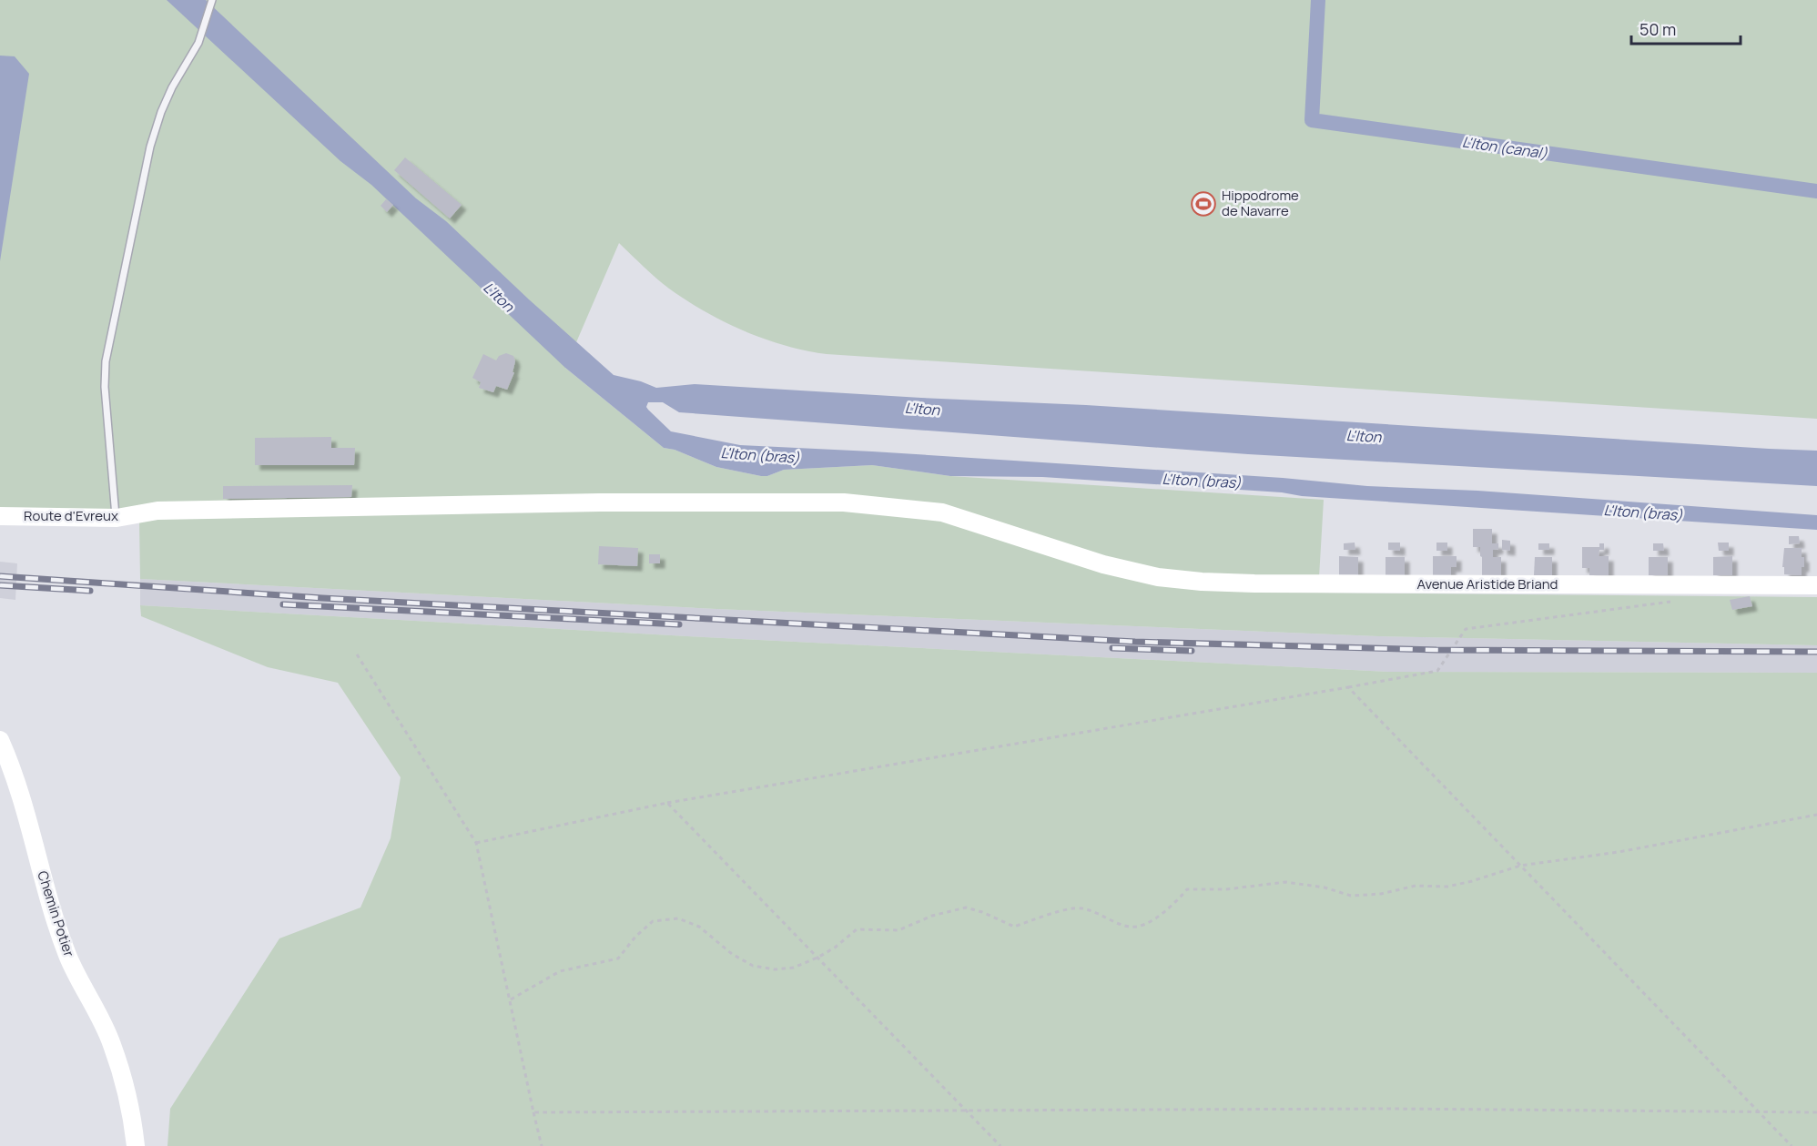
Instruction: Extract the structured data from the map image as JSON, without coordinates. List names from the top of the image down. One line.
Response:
{"streets":{"main road":["Route d'Evreux","Avenue Aristide Briand","Chemin Potier"]},"crossings":[["Route d'Evreux","Avenue Aristide Briand"]],"water":["L'Iton (canal)","L'Iton","L'Iton (bras)"],"places":{"sports":["Hippodrome de Navarre"]},"scale_bar":"50 m"}
